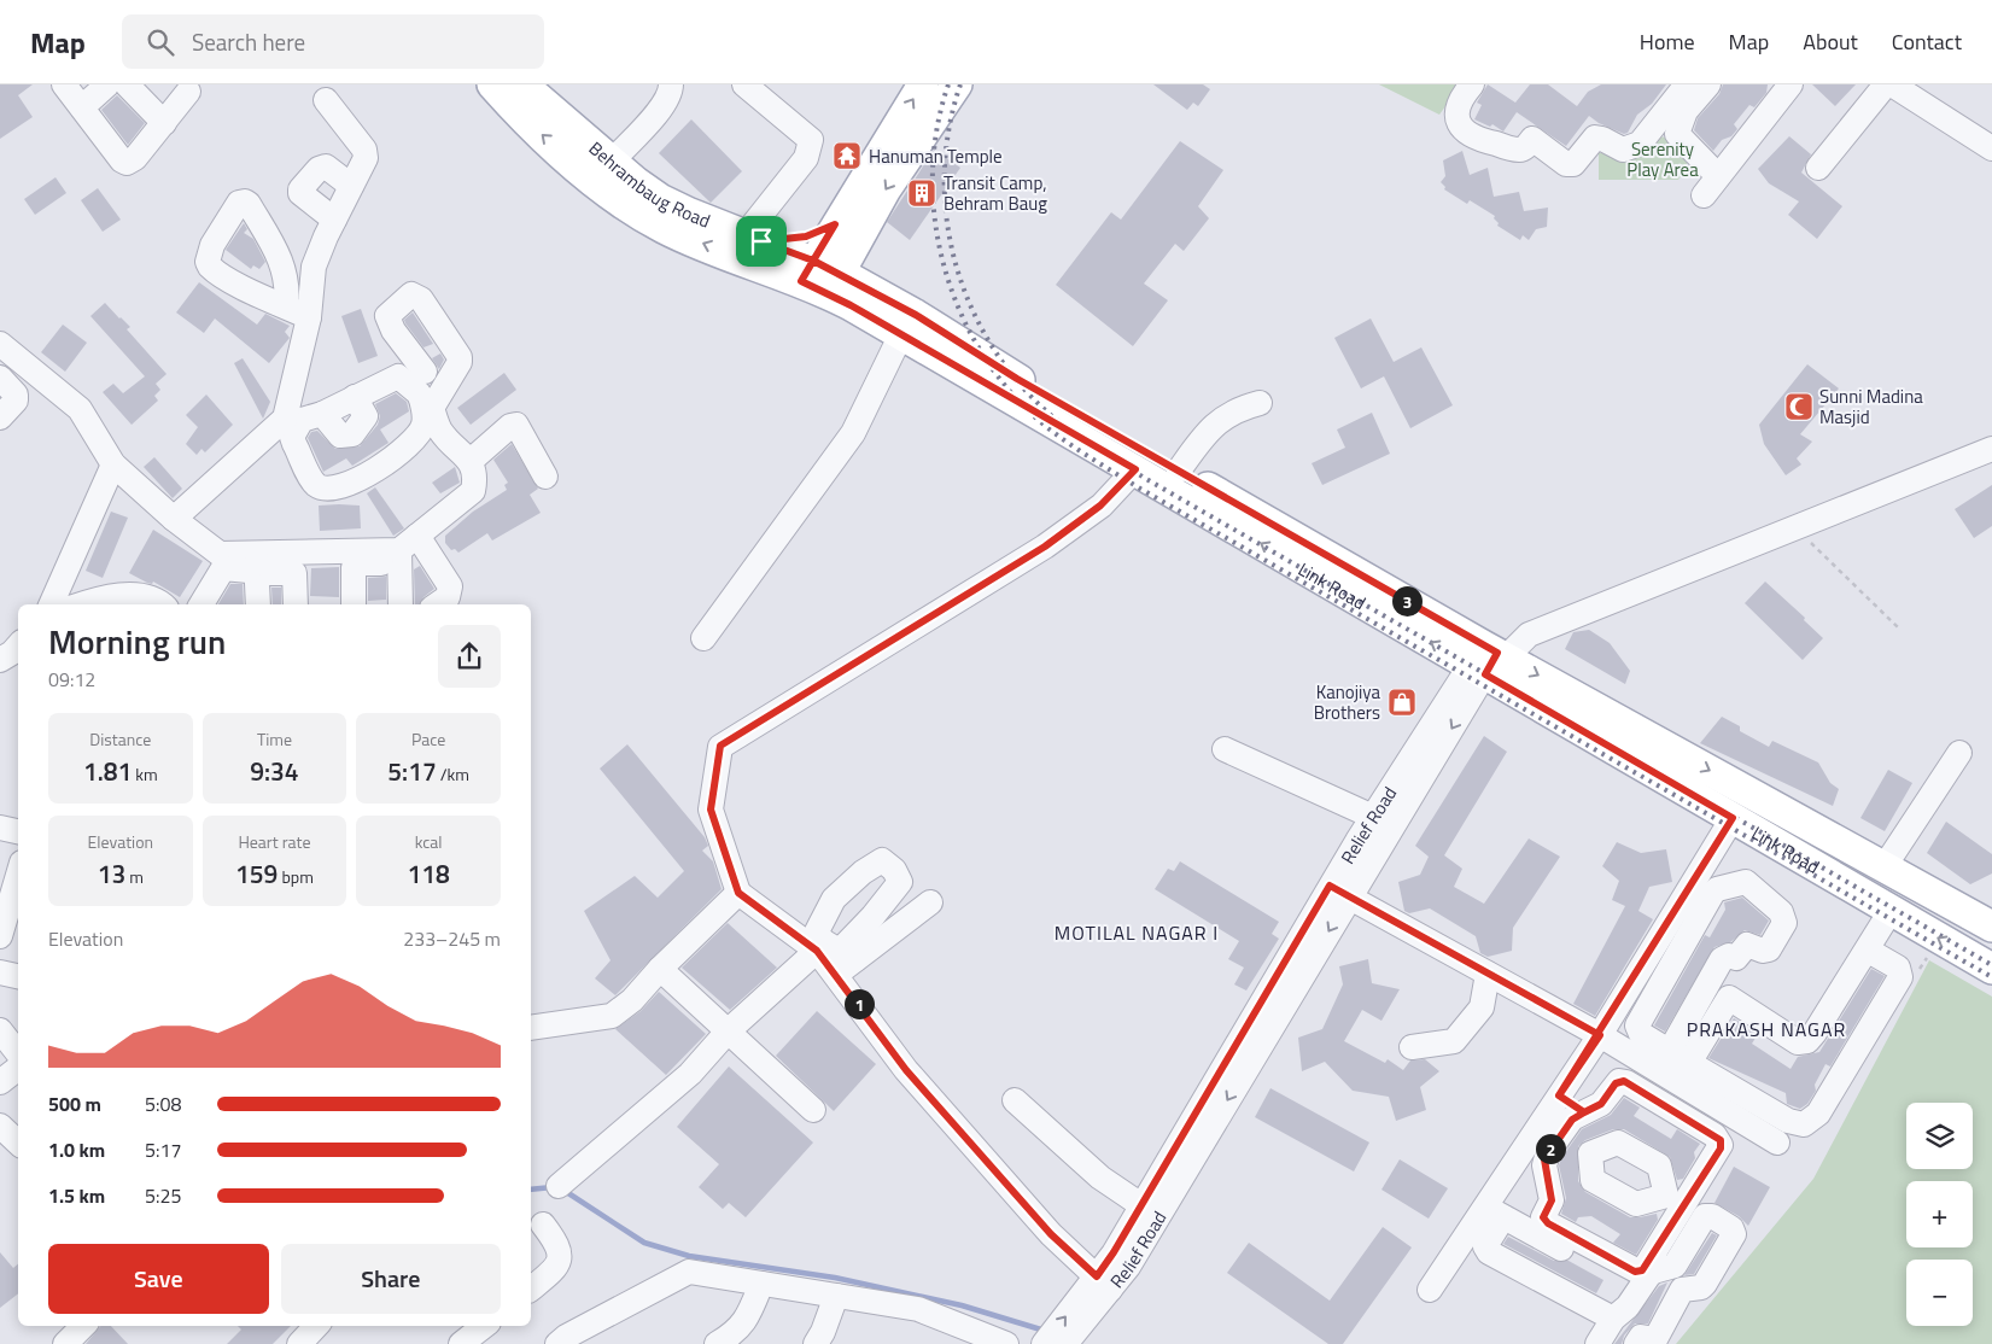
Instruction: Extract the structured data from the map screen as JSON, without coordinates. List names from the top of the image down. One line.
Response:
{"streets":{"main road":["Behrambaug Road","Link Road"],"street":["Relief Road"]},"crossings":[["Behrambaug Road","Link Road"],["Link Road","Relief Road"]],"districts":["MOTILAL NAGAR I","PRAKASH NAGAR"],"parks":["Serenity Play Area"],"places":{"temple":["Hanuman Temple"],"building":["Transit Camp, Behram Baug"],"mosque":["Sunni Madina Masjid"],"shop":["Kanojiya Brothers"]},"page":{"header":"Map","search":"Search here","nav":["Home","Map","About","Contact"],"pins":["3","1","2"],"heading":["Morning run","09:12"],"stats":[["Distance","1.81 km"],["Time","9:34"],["Pace","5:17 /km"],["Elevation","13 m"],["Heart rate","159 bpm"],["kcal","118"]],"chart":["Elevation","233–245 m"],"list":[{"name":"500 m","note":"5:08"},{"name":"1.0 km","note":"5:17"},{"name":"1.5 km","note":"5:25"}],"map_buttons":["+","−"],"buttons":["Save","Share"]}}
